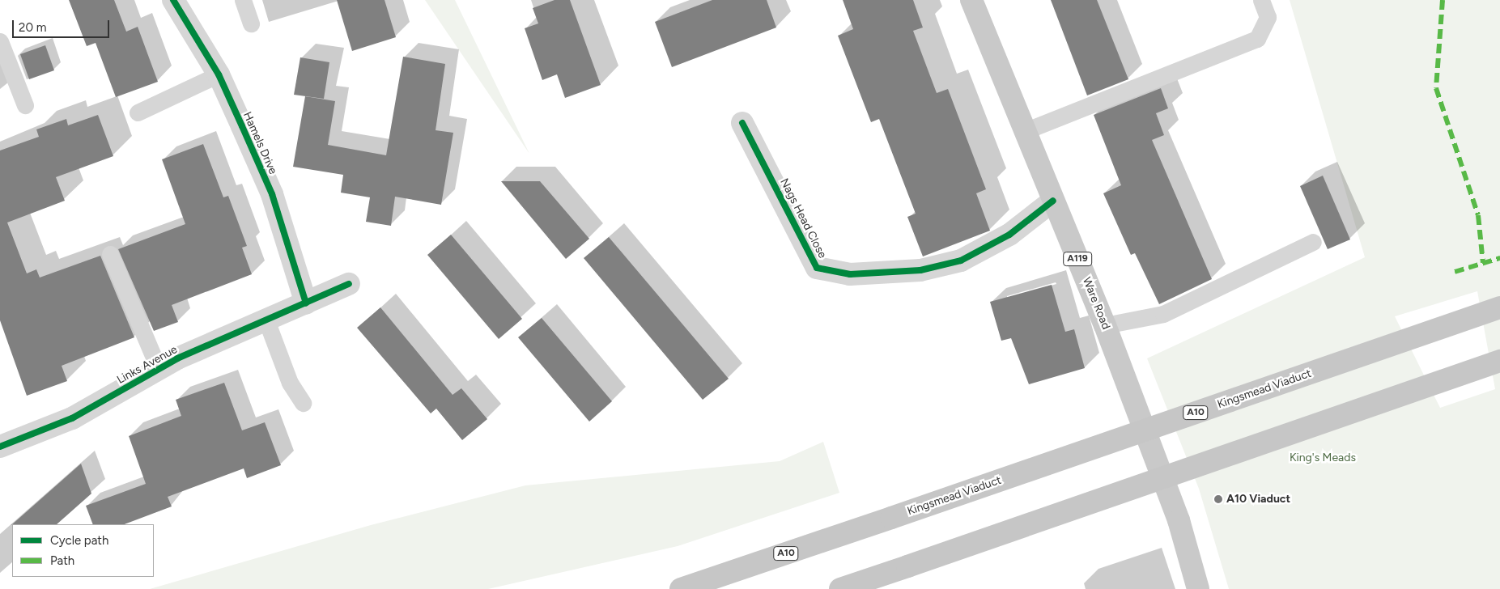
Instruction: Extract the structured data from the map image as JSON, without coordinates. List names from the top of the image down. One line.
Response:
{"streets":{"highway":["Kingsmead Viaduct","A10"],"main road":["A119","Ware Road"],"street":["Hamels Drive","Nags Head Close","Links Avenue"]},"crossings":[["Hamels Drive","Links Avenue"],["Nags Head Close","Ware Road"]],"parks":["King's Meads"],"places":["A10 Viaduct"],"legend":["Cycle path","Path"],"scale_bar":"20 m"}
